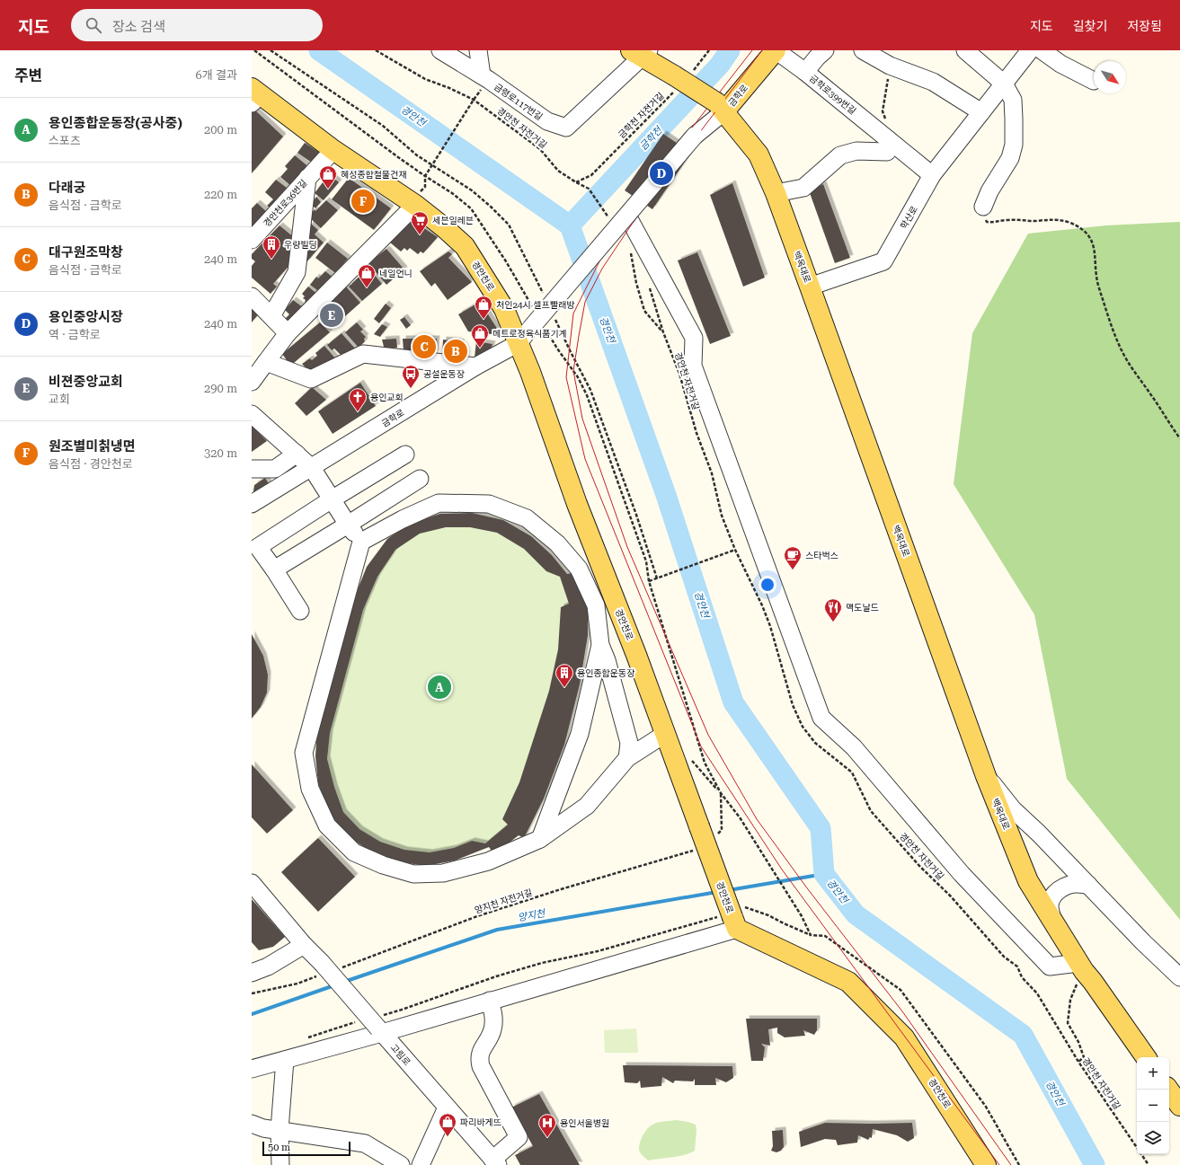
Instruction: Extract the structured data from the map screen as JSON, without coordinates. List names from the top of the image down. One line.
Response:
{"streets":{"main road":["금학로","백옥대로","경안천로"],"street":["금학로399번길","금령로117번길","경안천로36번길","학산로","고림로"],"path":["금학천 자전거길","경안천 자전거길","양지천 자전거길"]},"crossings":[["금학로399번길","금학로"],["금학로399번길","학산로"],["금학로","백옥대로"],["금학로","경안천로"],["금령로117번길","백옥대로"],["금학천 자전거길","경안천 자전거길"],["금학천 자전거길","백옥대로"],["경안천로36번길","경안천로"],["학산로","백옥대로"],["양지천 자전거길","고림로"]],"water":["경안천","금학천","양지천"],"places":{"shop":["혜성종합철물건재","네일언니","처인24시 셀프빨래방","메트로정육식품기계","파리바게뜨"],"supermarket":["세븐일레븐"],"building":["우량빌딩","용인종합운동장"],"bus stop":["공설운동장"],"church":["용인교회"],"cafe":["스타벅스"],"restaurant":["맥도날드"],"hospital":["용인서울병원"]},"scale_bar":"50 m","north":"bottom right","page":{"header":"지도","search":"장소 검색","nav":["지도","길찾기","저장됨"],"heading":["주변","6개 결과"],"list":[{"mark":"A","name":"용인종합운동장(공사중)","note":"스포츠","value":"200 m"},{"mark":"B","name":"다래궁","note":"음식점 · 금학로","value":"220 m"},{"mark":"C","name":"대구원조막창","note":"음식점 · 금학로","value":"240 m"},{"mark":"D","name":"용인중앙시장","note":"역 · 금학로","value":"240 m"},{"mark":"E","name":"비젼중앙교회","note":"교회","value":"290 m"},{"mark":"F","name":"원조별미칡냉면","note":"음식점 · 경안천로","value":"320 m"}],"pins":["D","F","E","C","B","A"],"map_buttons":["+","−"],"scale":"50 m"}}
